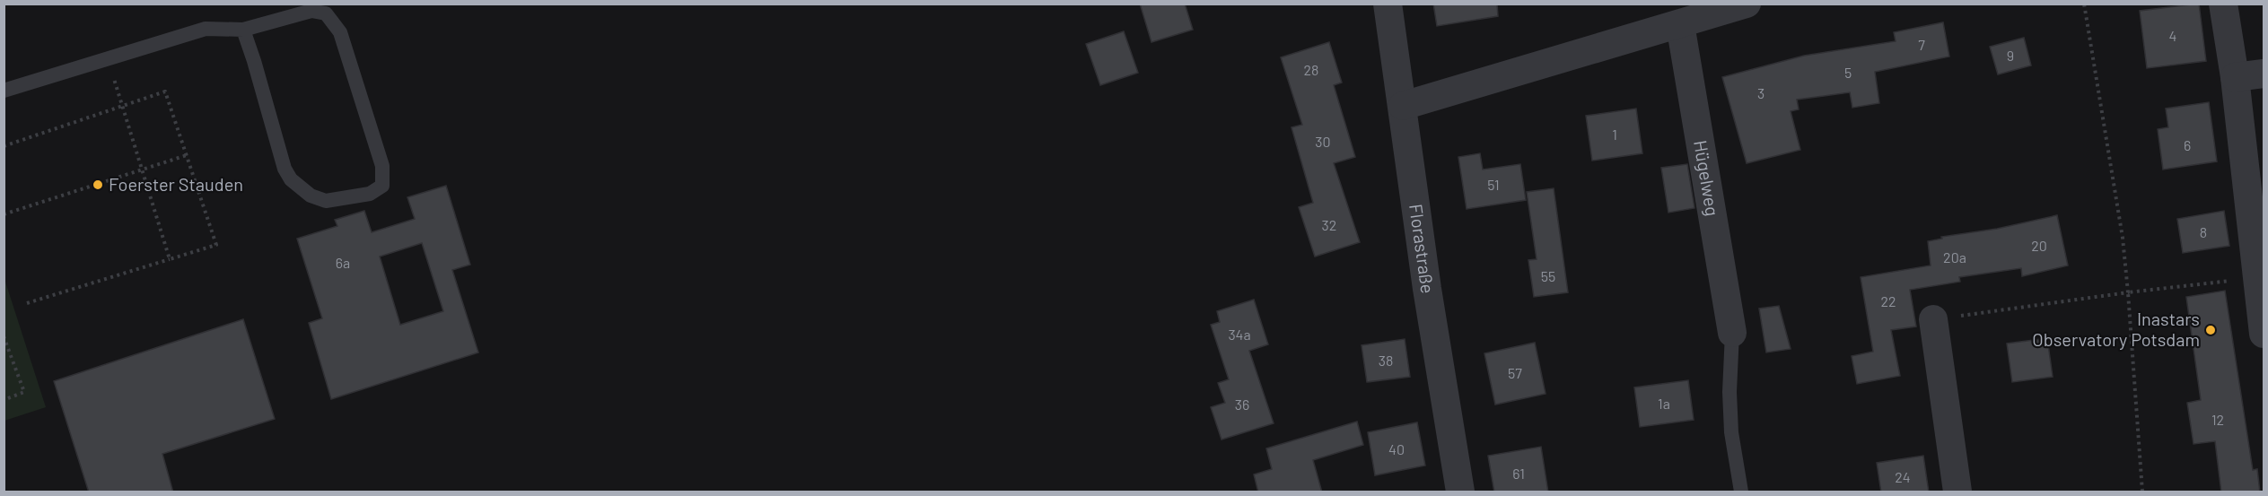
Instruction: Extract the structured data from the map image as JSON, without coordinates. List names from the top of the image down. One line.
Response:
{"streets":{"street":["Hügelweg","Florastraße"]},"places":["Foerster Stauden","Inastars Observatory Potsdam"],"house_numbers":["4","7","9","28","5","3","1","30","6","51","32","8","20","20a","6a","55","22","34a","38","57","1a","36","12","40","61","24"]}
